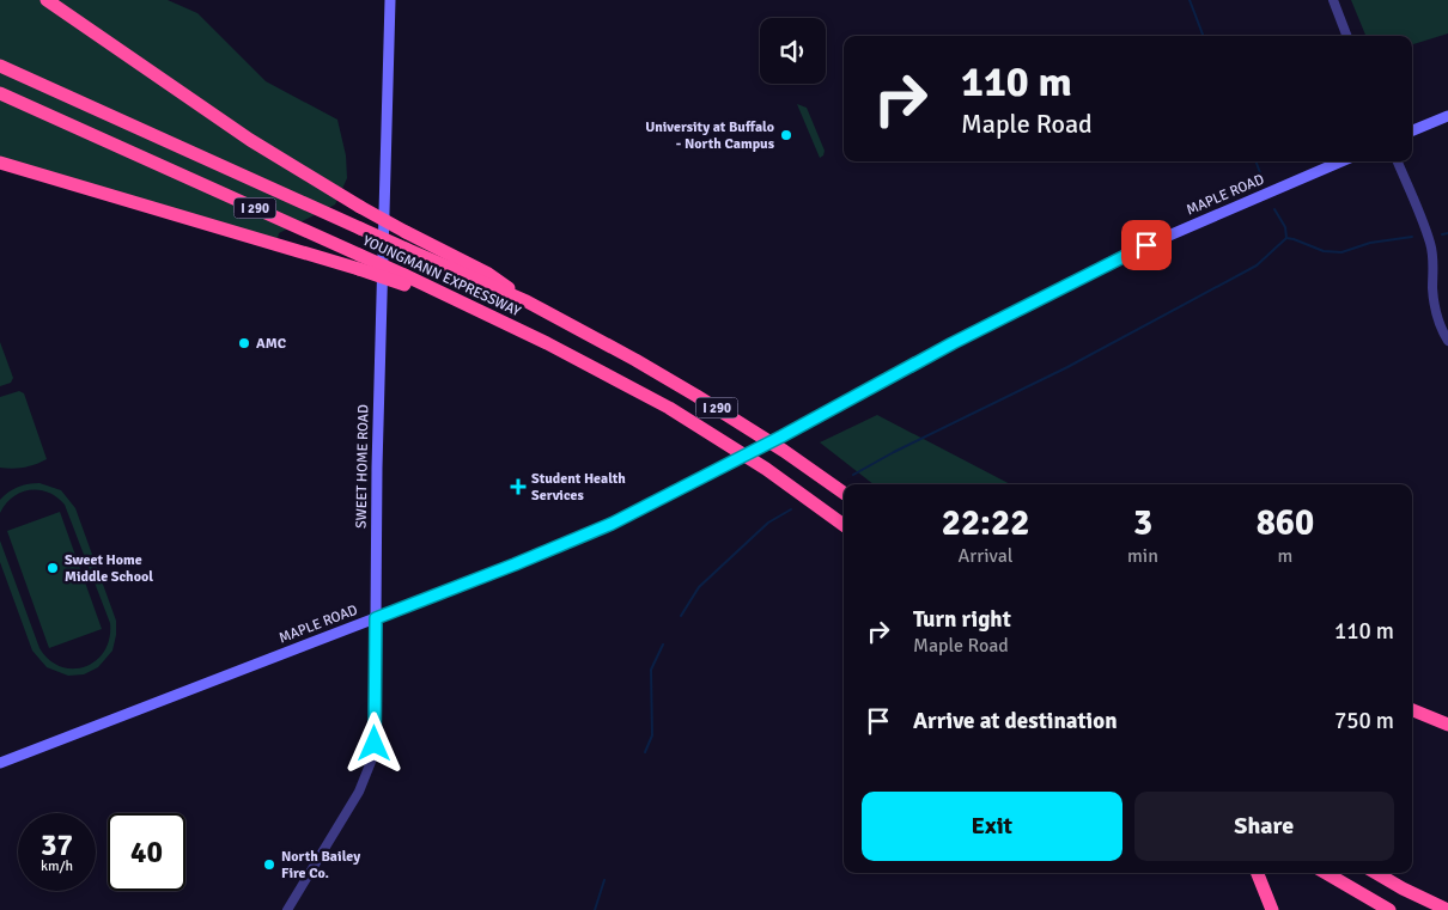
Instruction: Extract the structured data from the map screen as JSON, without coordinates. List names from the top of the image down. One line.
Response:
{"streets":{"highway":["I 290","YOUNGMANN EXPRESSWAY"],"main road":["MAPLE ROAD","SWEET HOME ROAD"]},"crossings":[["MAPLE ROAD","SWEET HOME ROAD"]],"places":{"other":["University at Buffalo - North Campus","AMC","Sweet Home Middle School","North Bailey Fire Co."],"health":["Student Health Services"]},"page":{"turn":["110 m","Maple Road"],"eta":["22:22","Arrival","3","min","860","m"],"list":[{"name":"Turn right","note":"Maple Road","value":"110 m"},{"name":"Arrive at destination","value":"750 m"}],"buttons":["Exit","Share"],"speed":"37 km/h","limit":"40"}}
